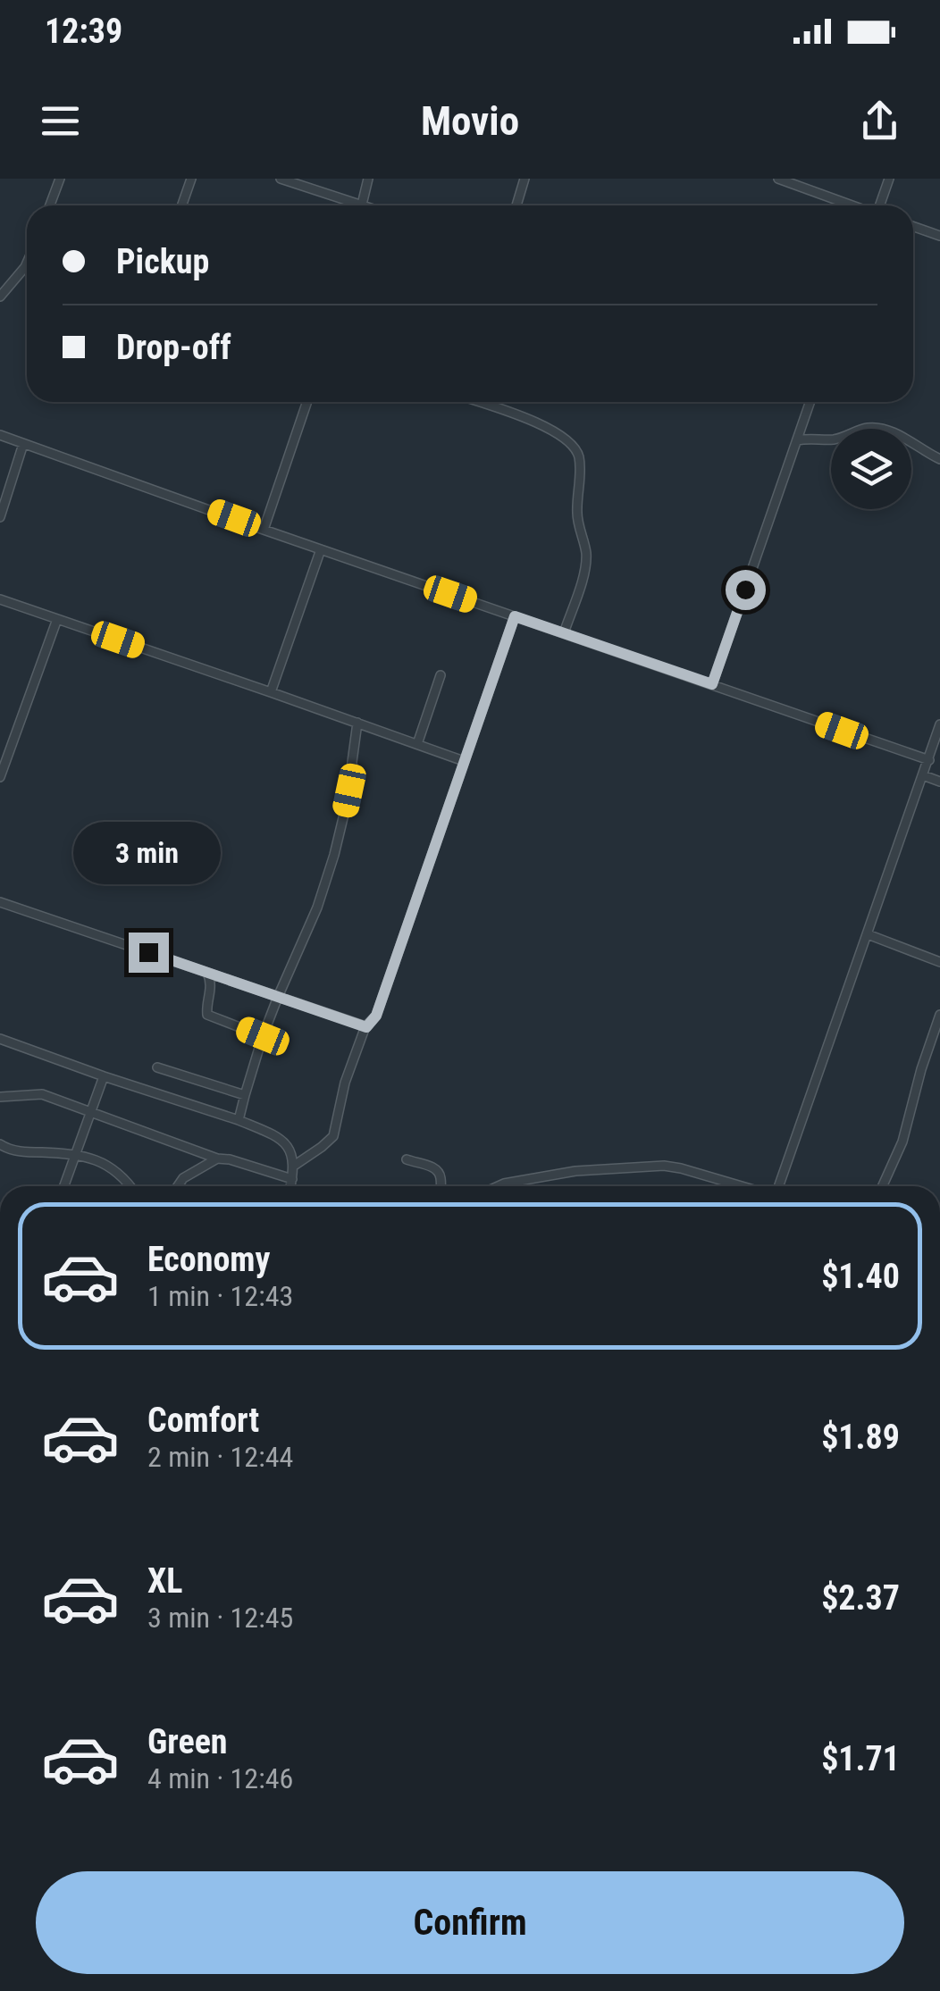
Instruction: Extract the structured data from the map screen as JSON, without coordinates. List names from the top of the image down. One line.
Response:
{"page":{"status":"12:39","header":"Movio","banner":["Pickup","Drop-off"],"bubble":"3 min","list":[{"name":"Economy","note":"1 min · 12:43","value":"$1.40"},{"name":"Comfort","note":"2 min · 12:44","value":"$1.89"},{"name":"XL","note":"3 min · 12:45","value":"$2.37"},{"name":"Green","note":"4 min · 12:46","value":"$1.71"}],"buttons":"Confirm"}}
